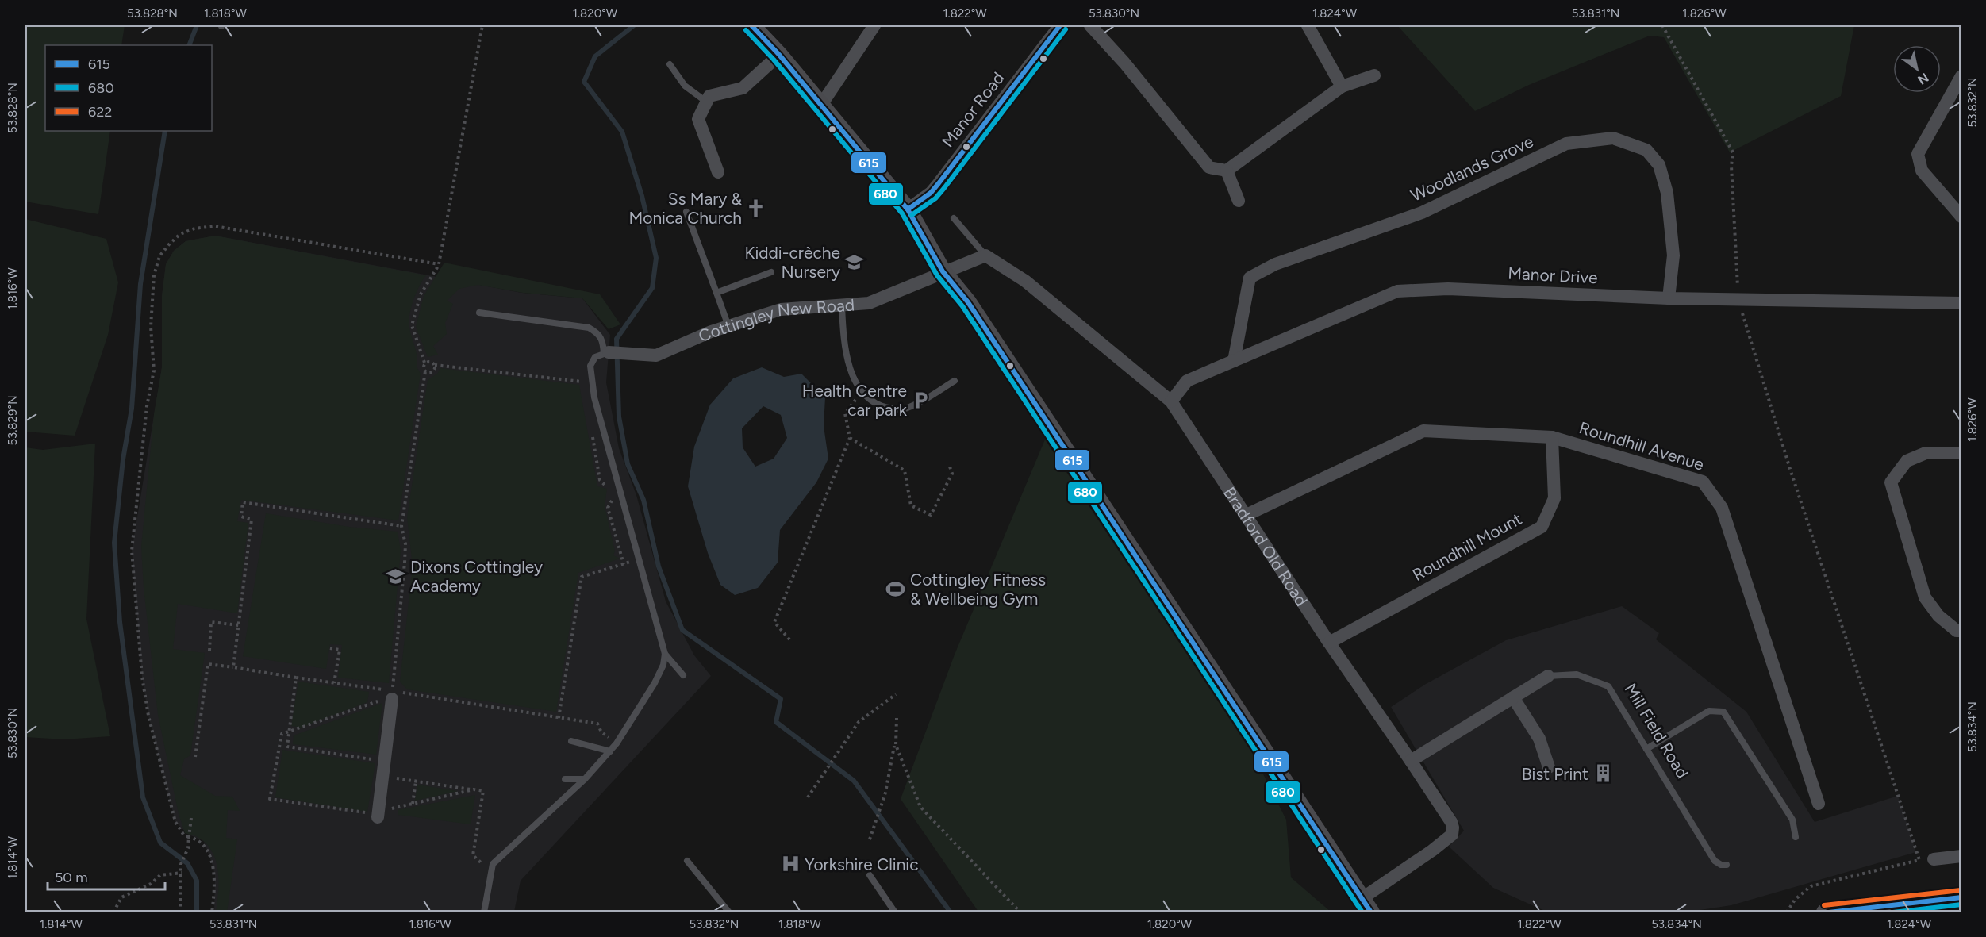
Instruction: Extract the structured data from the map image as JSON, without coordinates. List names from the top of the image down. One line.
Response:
{"streets":{"street":["Manor Road","Woodlands Grove","Manor Drive","Cottingley New Road","Roundhill Avenue","Bradford Old Road","Roundhill Mount","Mill Field Road"]},"crossings":[["Woodlands Grove","Manor Drive"],["Manor Drive","Bradford Old Road"],["Roundhill Avenue","Bradford Old Road"],["Roundhill Avenue","Roundhill Mount"],["Bradford Old Road","Roundhill Mount"],["Bradford Old Road","Mill Field Road"]],"places":{"church":["Ss Mary & Monica Church"],"school or university":["Kiddi-crèche Nursery","Dixons Cottingley Academy"],"parking":["Health Centre car park"],"sports":["Cottingley Fitness & Wellbeing Gym"],"building":["Bist Print"],"hospital":["Yorkshire Clinic"]},"lines":["transit line 615","transit line 680","transit line 622"],"legend":["615","680","622"],"scale_bar":"50 m","north":"bottom right","coordinates":["53.828°N","1.818°W","1.820°W","1.822°W","53.830°N","1.824°W","53.831°N","1.826°W","53.832°N","1.816°W","53.829°N","53.834°N","1.814°W"]}
